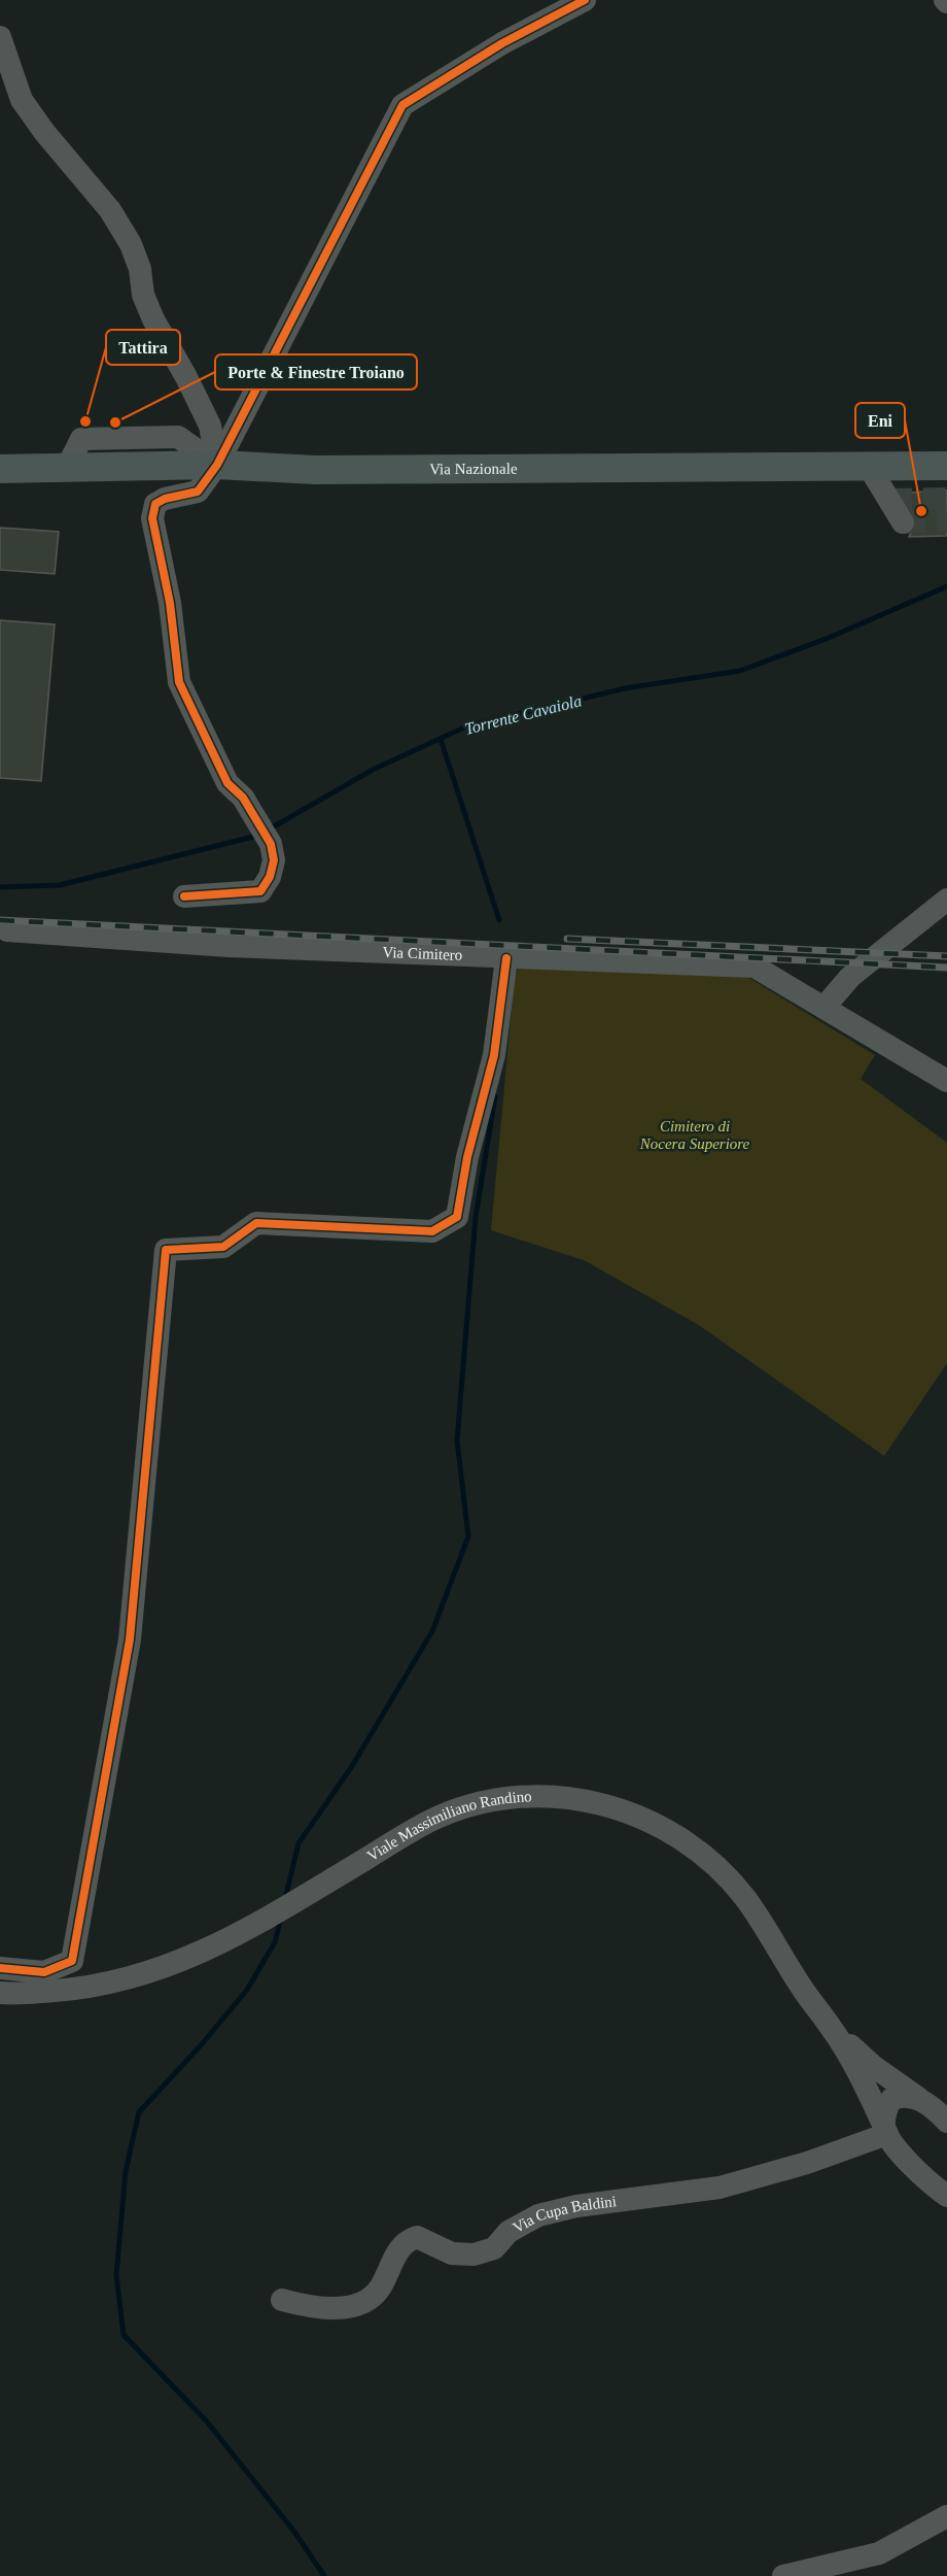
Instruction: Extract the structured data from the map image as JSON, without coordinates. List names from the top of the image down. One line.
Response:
{"streets":{"main road":["Via Nazionale"],"street":["Via Cimitero","Viale Massimiliano Randino","Via Cupa Baldini"]},"water":["Torrente Cavaiola"],"parks":["Cimitero di Nocera Superiore"],"places":["Tattira","Porte & Finestre Troiano","Eni"]}
